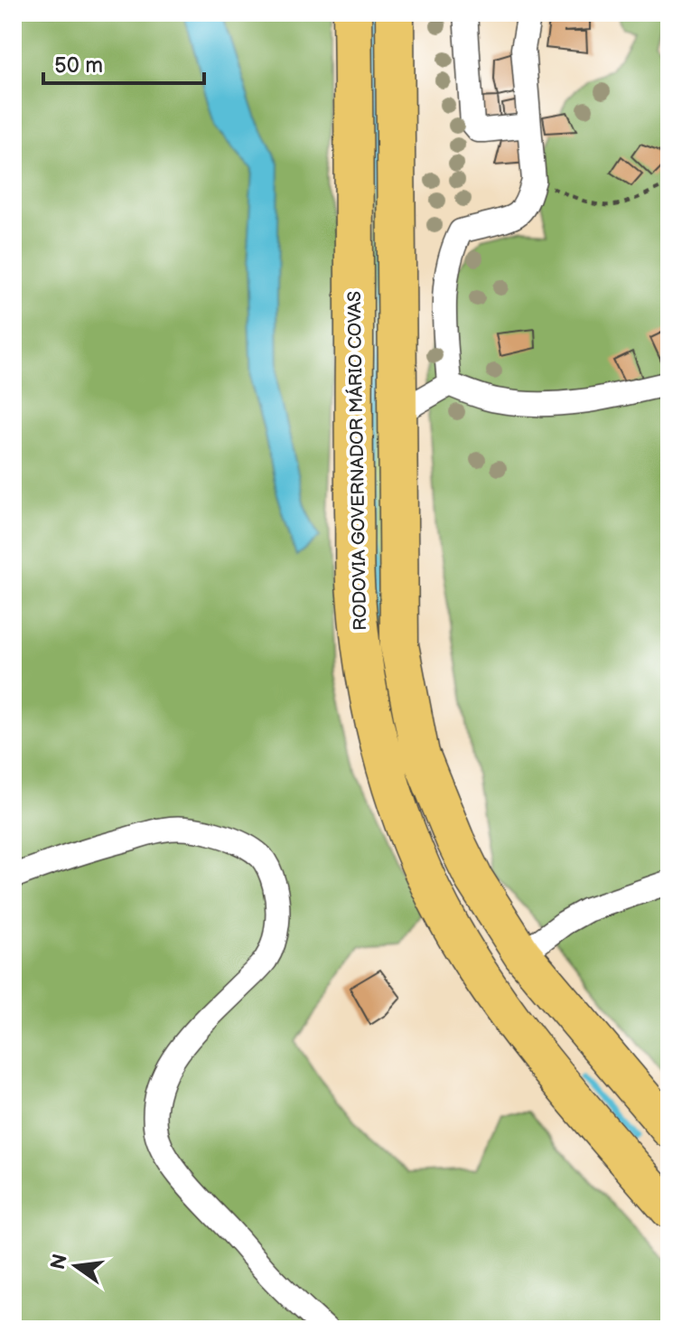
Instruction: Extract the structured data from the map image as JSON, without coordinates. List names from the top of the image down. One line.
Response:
{"streets":{"highway":["RODOVIA GOVERNADOR MÁRIO COVAS"]},"scale_bar":"50 m","north":"left"}
